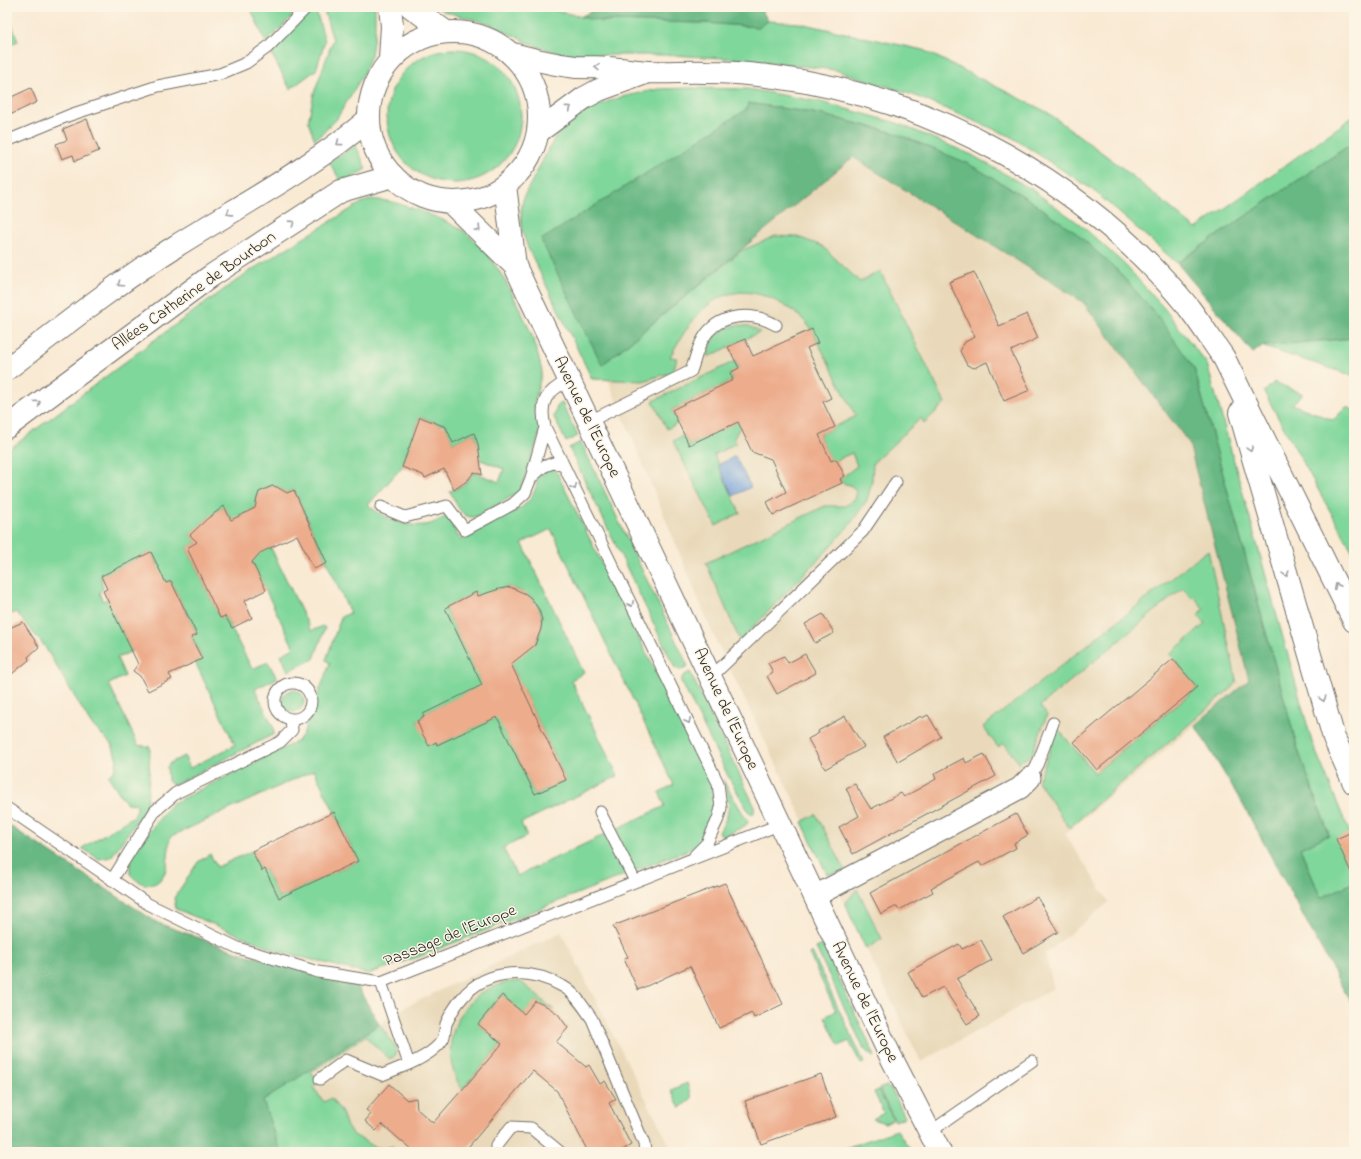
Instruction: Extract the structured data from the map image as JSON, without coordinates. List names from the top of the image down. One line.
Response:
{"streets":{"main road":["Allées Catherine de Bourbon","Avenue de l'Europe"],"lane":["Passage de l'Europe"]},"crossings":[["Avenue de l'Europe","Passage de l'Europe"]]}
